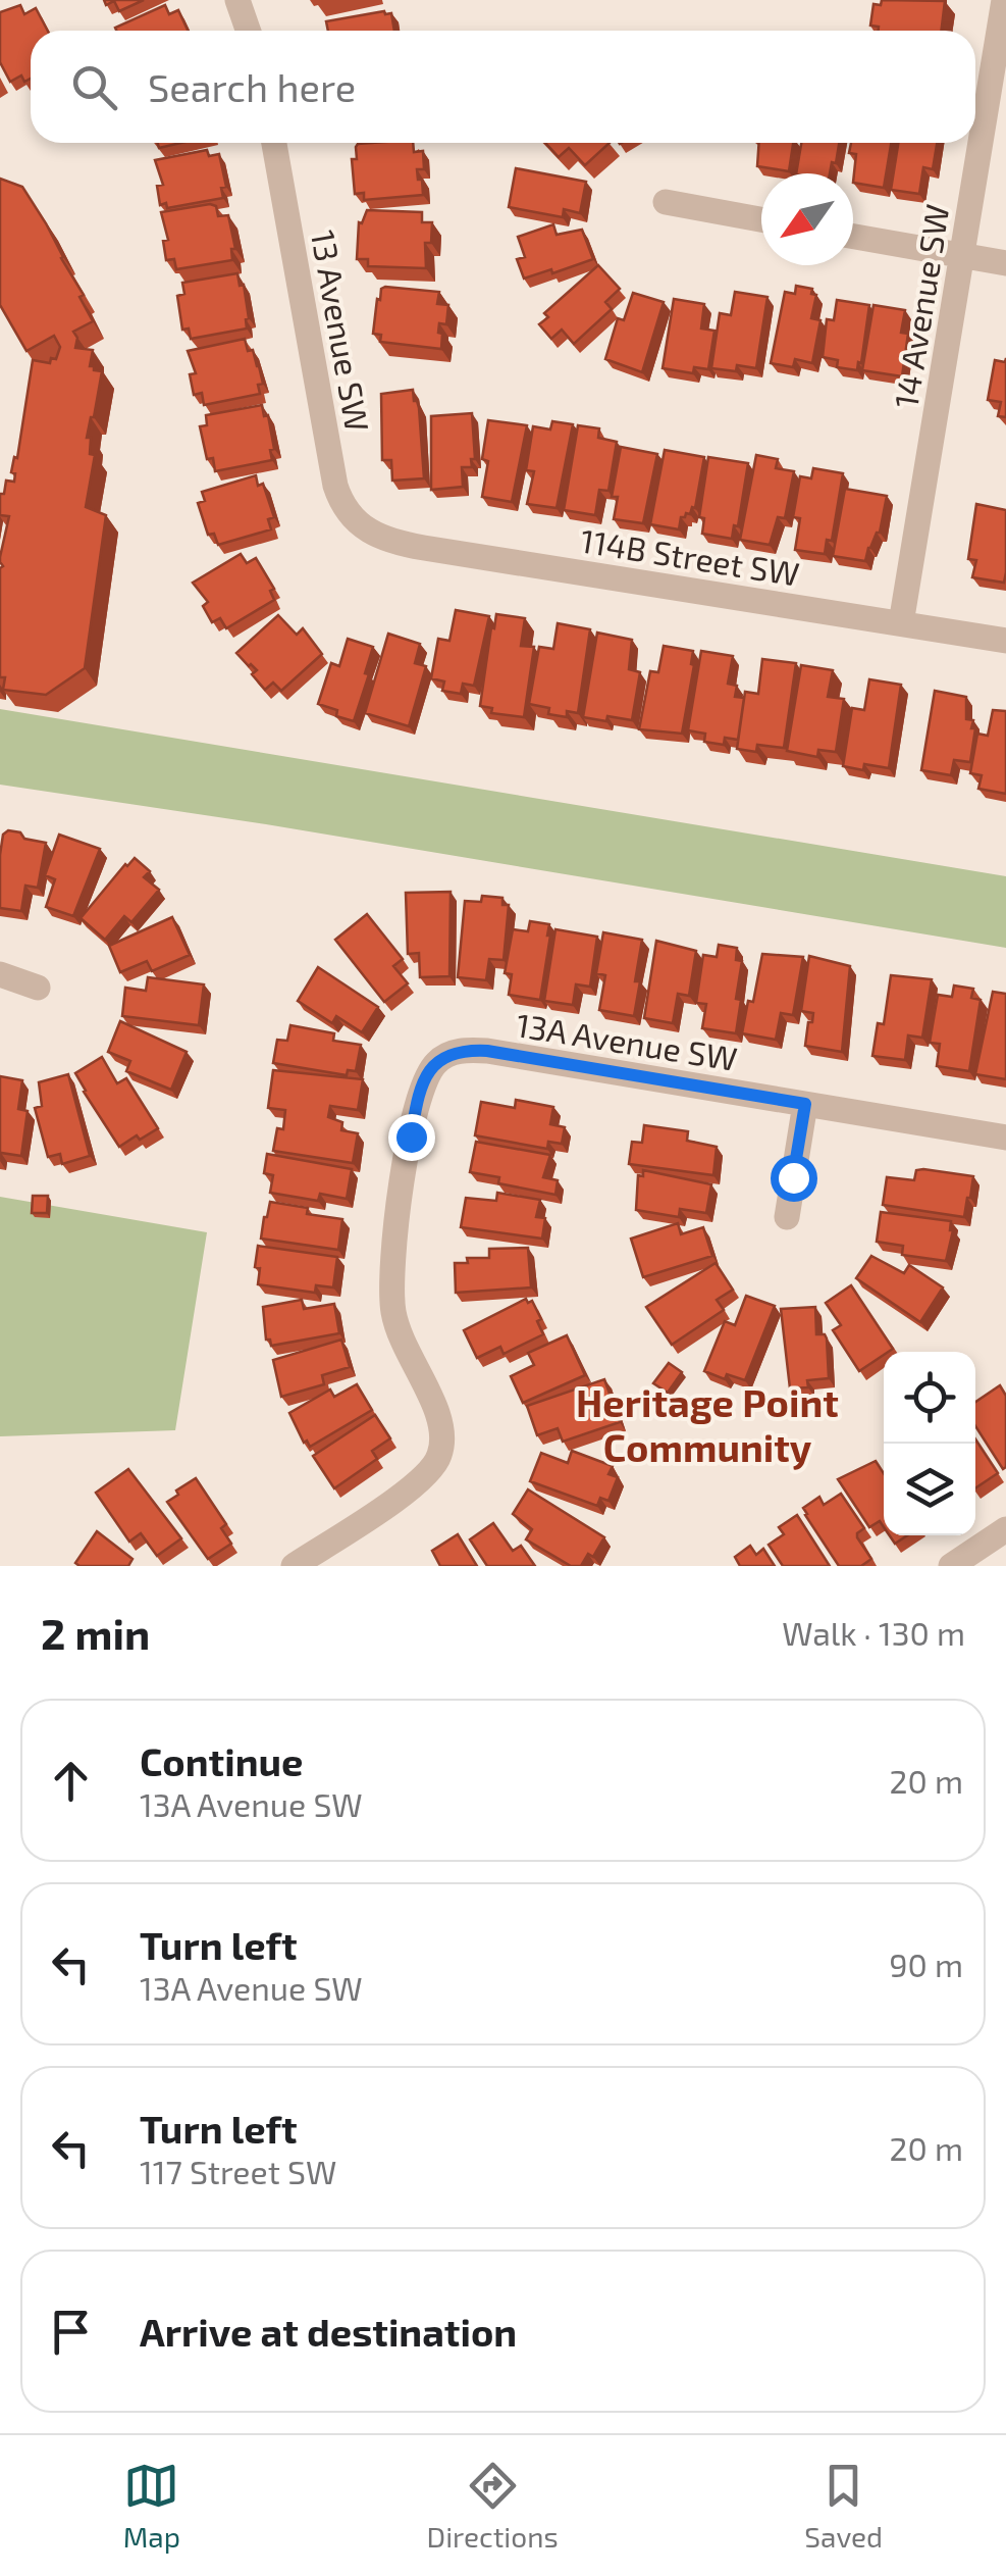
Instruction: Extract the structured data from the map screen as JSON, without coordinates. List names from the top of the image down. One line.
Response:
{"streets":{"street":["14 Avenue SW","13 Avenue SW","114B Street SW","13A Avenue SW"]},"crossings":[["14 Avenue SW","114B Street SW"],["13 Avenue SW","114B Street SW"]],"districts":["Heritage Point Community"],"north":"bottom left","page":{"search":"Search here","heading":["2 min","Walk · 130 m"],"list":[["Continue","13A Avenue SW","20 m"],["Turn left","13A Avenue SW","90 m"],["Turn left","117 Street SW","20 m"],"Arrive at destination"],"nav":["Map","Directions","Saved"]}}
